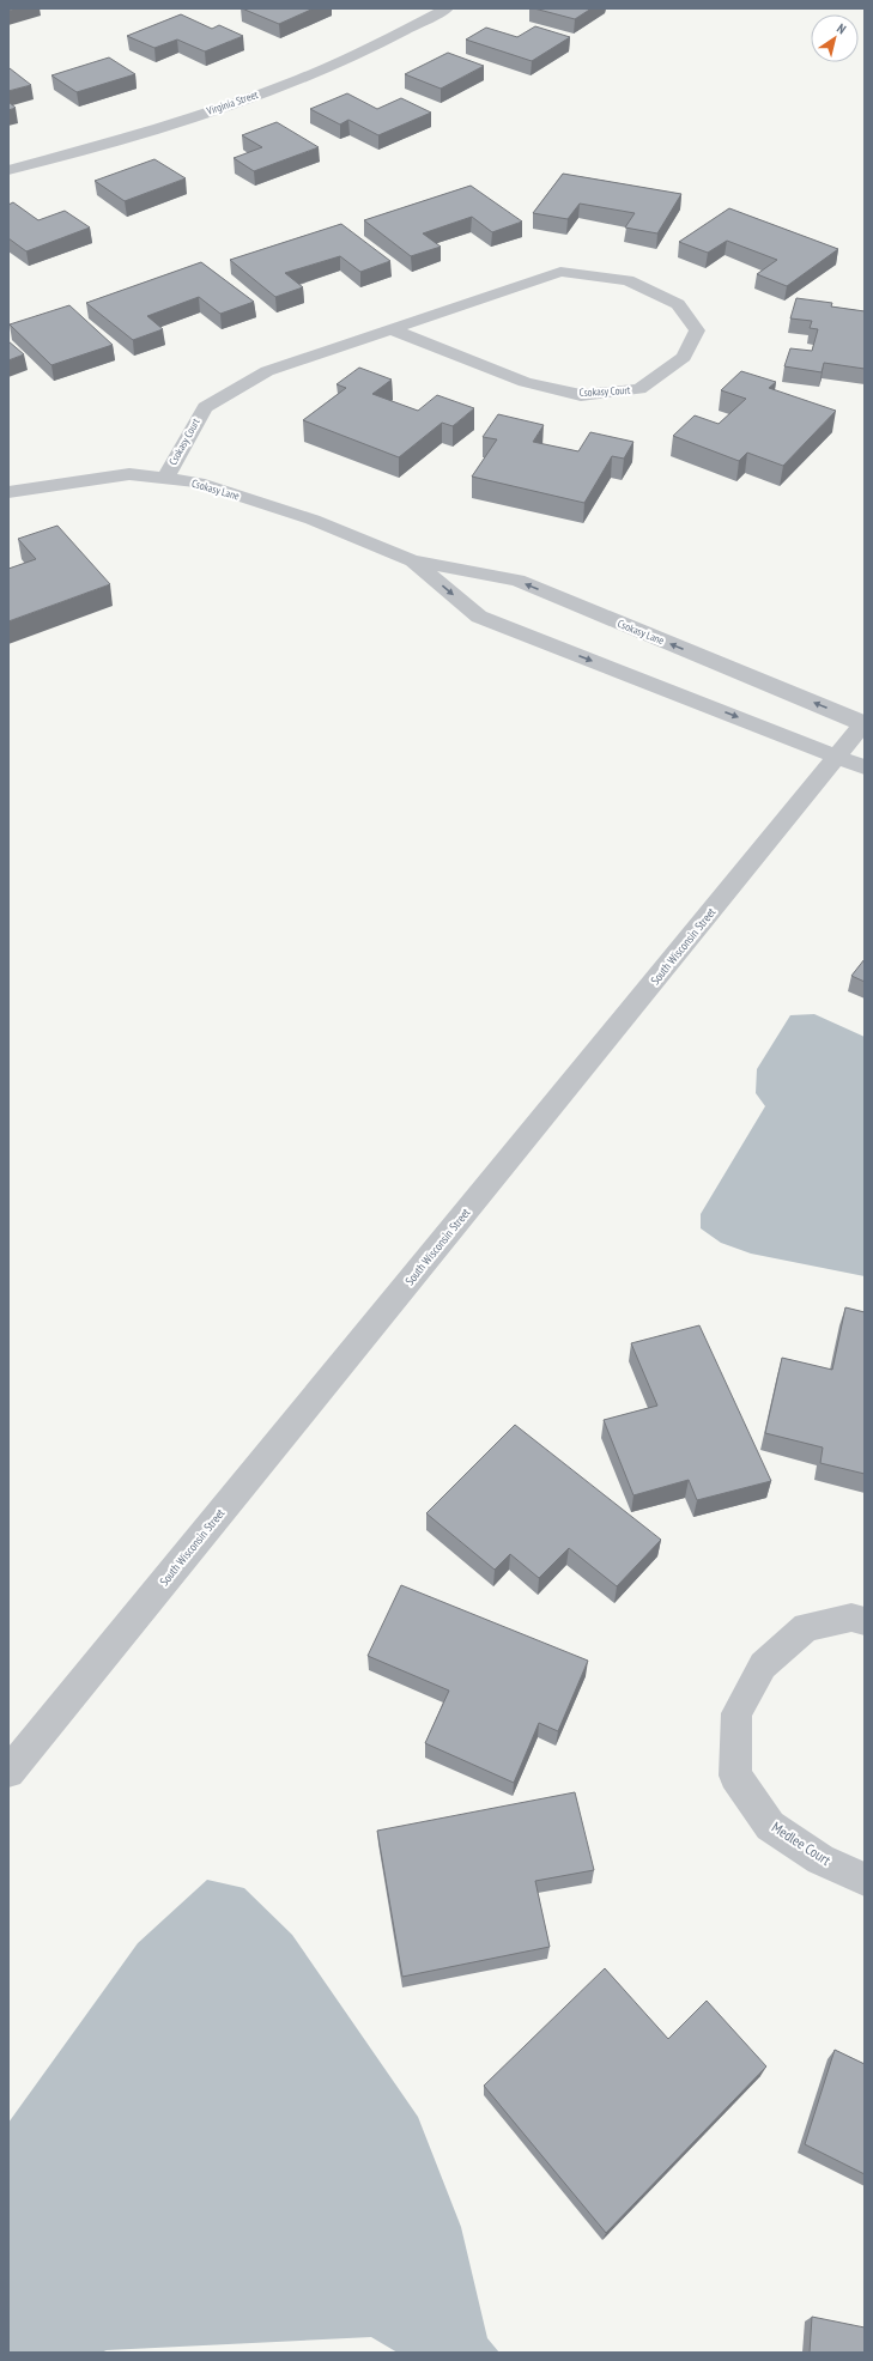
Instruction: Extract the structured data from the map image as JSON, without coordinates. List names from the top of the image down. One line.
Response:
{"streets":{"street":["Virginia Street","Csokasy Court","Csokasy Lane","South Wisconsin Street","Medlee Court"]},"crossings":[["Csokasy Court","Csokasy Lane"],["Csokasy Lane","South Wisconsin Street"]],"north":"top right"}
